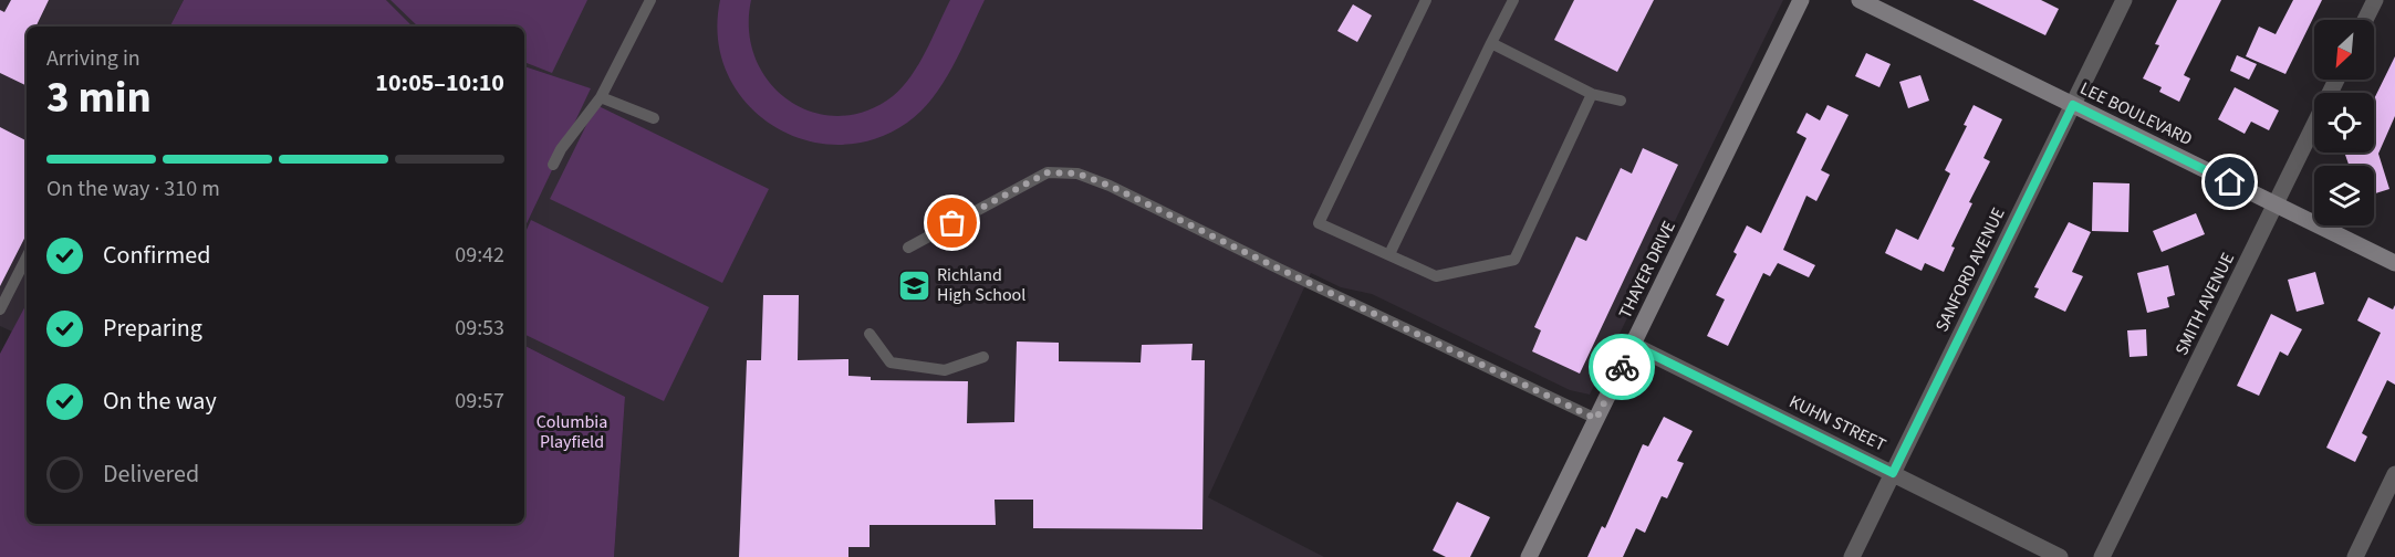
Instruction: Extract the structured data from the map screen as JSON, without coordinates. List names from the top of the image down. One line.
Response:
{"streets":{"street":["LEE BOULEVARD","THAYER DRIVE","SANFORD AVENUE","SMITH AVENUE","KUHN STREET"]},"crossings":[["LEE BOULEVARD","SANFORD AVENUE"],["LEE BOULEVARD","SMITH AVENUE"],["THAYER DRIVE","KUHN STREET"],["SANFORD AVENUE","KUHN STREET"]],"parks":["Columbia Playfield"],"places":{"school or university":["Richland High School"]},"north":"bottom left","page":{"heading":["3 min","Arriving in","10:05–10:10"],"bar":"On the way · 310 m","list":[["Confirmed","09:42"],["Preparing","09:53"],["On the way","09:57"],"Delivered"]}}
